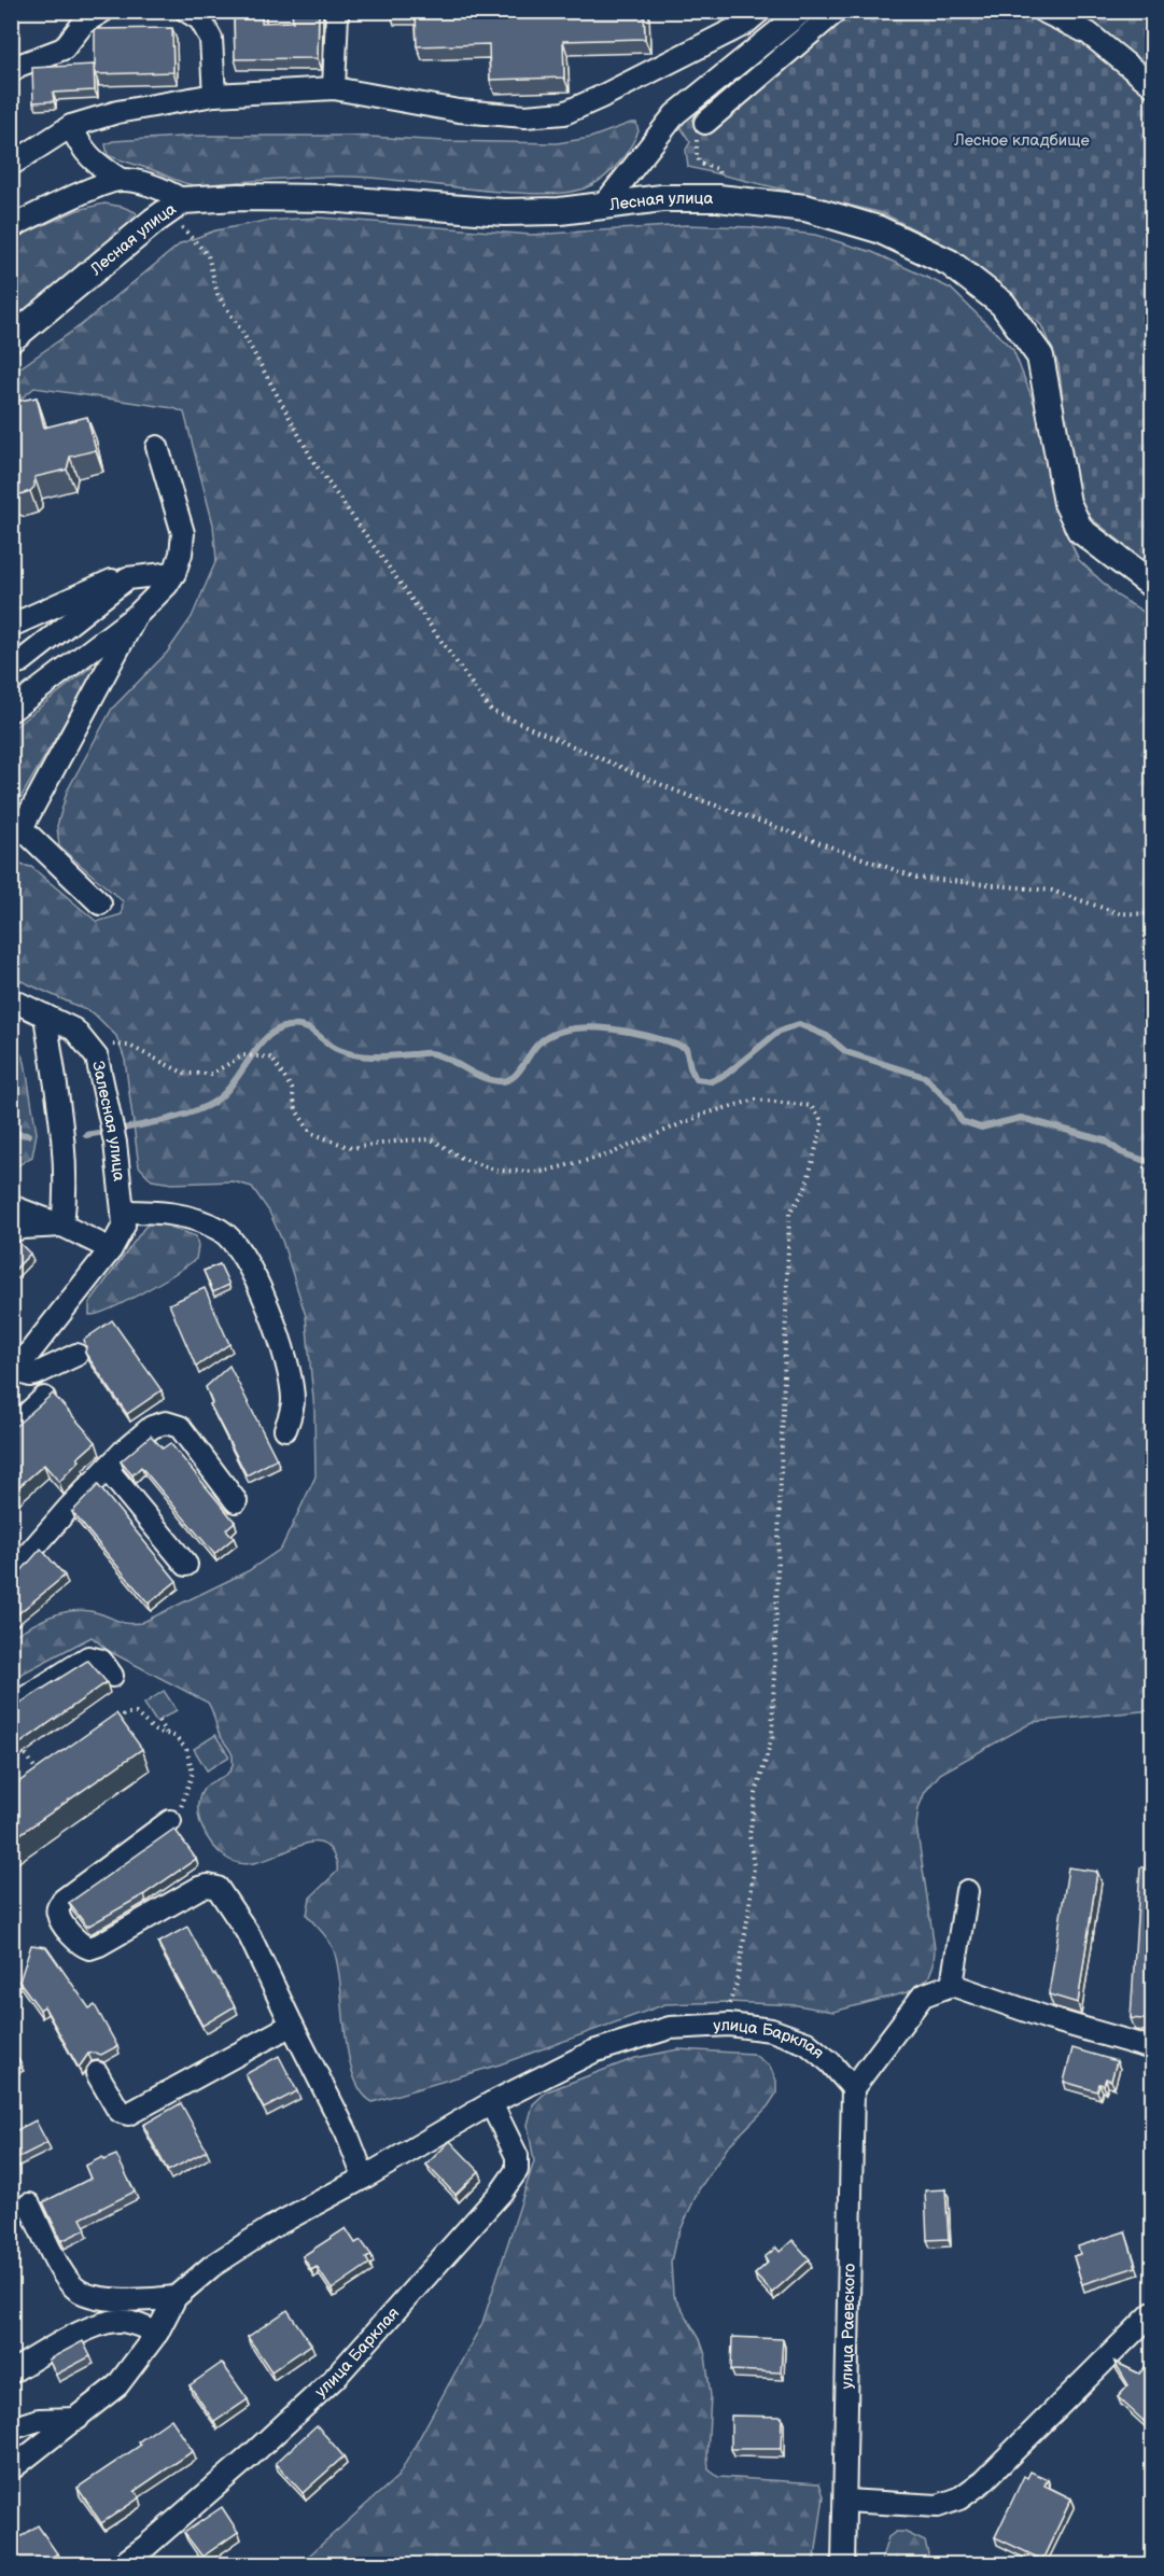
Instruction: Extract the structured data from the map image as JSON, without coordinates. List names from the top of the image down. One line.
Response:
{"streets":{"main road":["Лесная улица"],"street":["Залесная улица","улица Барклая","улица Раевского"]},"crossings":[["улица Барклая","улица Раевского"]],"parks":["Лесное кладбище"]}
